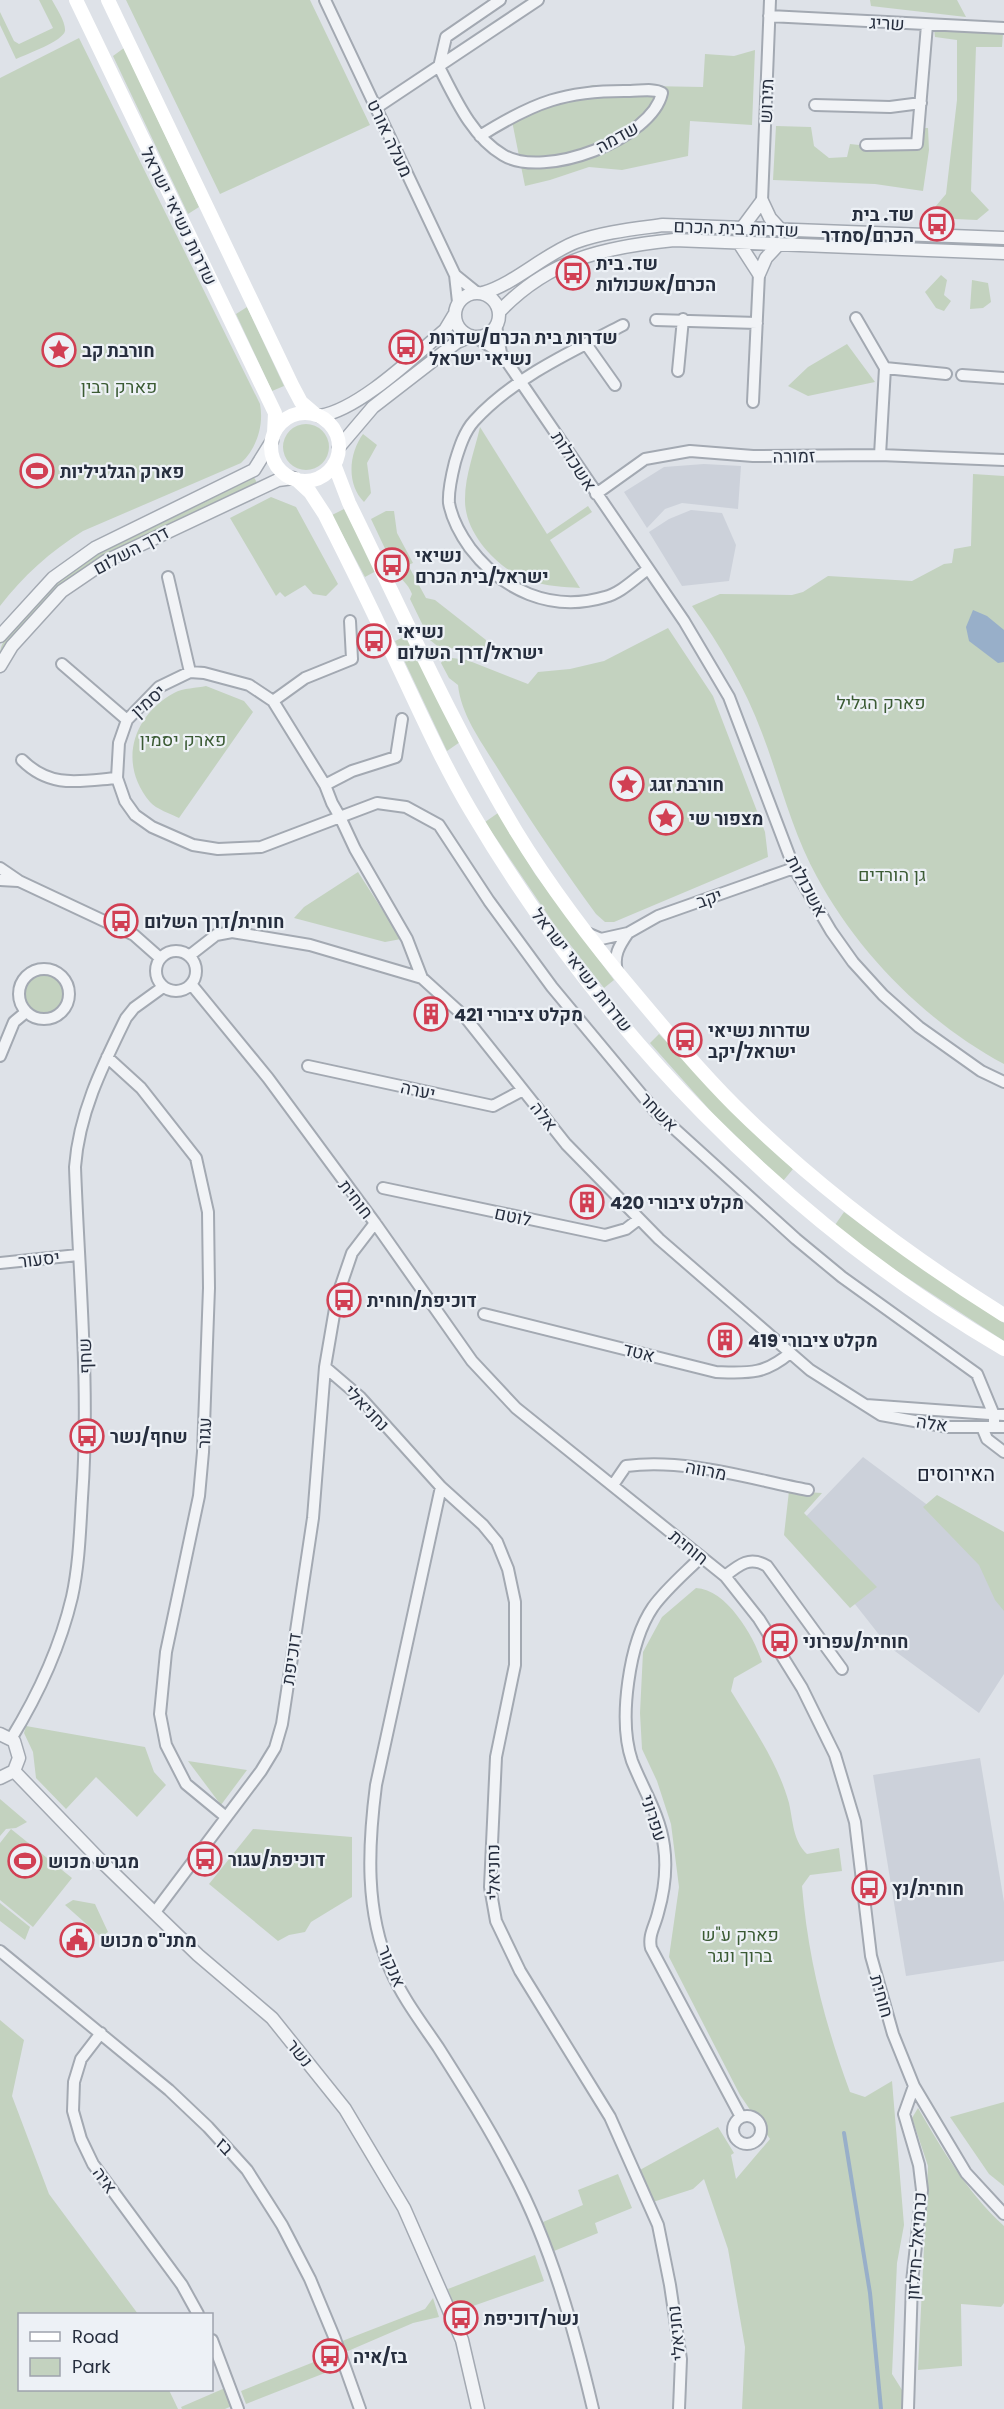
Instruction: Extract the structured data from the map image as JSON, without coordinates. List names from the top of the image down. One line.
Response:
{"streets":{"main road":["שדרות נשיאי ישראל"],"street":["שריג","תירוש","שדמה","מעלה אורט","שדרות בית הכרם","זמורה","אשכולות","דרך השלום","יסמין","יקב","יערה","אשחר","אלה","חוחית","לוטם","יסעור","אטד","שחף","נחניאלי","עגור","מרווה","דוכיפת","עפרוני","אנקור","נשר","בז","איה","כרמיאל-חילזון"]},"crossings":[["שריג","תירוש"],["מעלה אורט","שדרות בית הכרם"],["מעלה אורט","אשכולות"],["שדרות נשיאי ישראל","דרך השלום"],["שדרות נשיאי ישראל","יקב"],["שדרות בית הכרם","אשכולות"],["זמורה","אשכולות"],["אשכולות","יקב"],["יסמין","אשחר"],["יערה","אלה"],["אשחר","אלה"],["אלה","חוחית"],["אלה","לוטם"],["אלה","אטד"],["אלה","שחף"],["חוחית","שחף"],["חוחית","מרווה"],["חוחית","דוכיפת"],["חוחית","עפרוני"],["חוחית","כרמיאל-חילזון"],["יסעור","שחף"],["שחף","עגור"],["נחניאלי","דוכיפת"],["נחניאלי","אנקור"],["עגור","דוכיפת"],["דוכיפת","נשר"],["בז","איה"]],"districts":["האירוסים"],"parks":["פארק רבין","פארק הגליל","פארק יסמין","גן הורדים","פארק ע\"ש ברוך ונגר"],"places":{"bus stop":["שד. בית הכרם/סמדר","שד. בית הכרם/אשכולות","שדרות בית הכרם/שדרות נשיאי ישראל","נשיאי ישראל/בית הכרם","נשיאי ישראל/דרך השלום","חוחית/דרך השלום","שדרות נשיאי ישראל/יקב","דוכיפת/חוחית","שחף/נשר","חוחית/עפרוני","דוכיפת/עגור","חוחית/נץ","נשר/דוכיפת","בז/איה"],"place":["חורבת קב","חורבת זגג","מצפור שי"],"sports":["פארק הגלגיליות","מגרש מכוש"],"building":["מקלט ציבורי 421","מקלט ציבורי 420","מקלט ציבורי 419"],"public building":["מתנ\"ס מכוש"]},"legend":["Road","Park"]}
